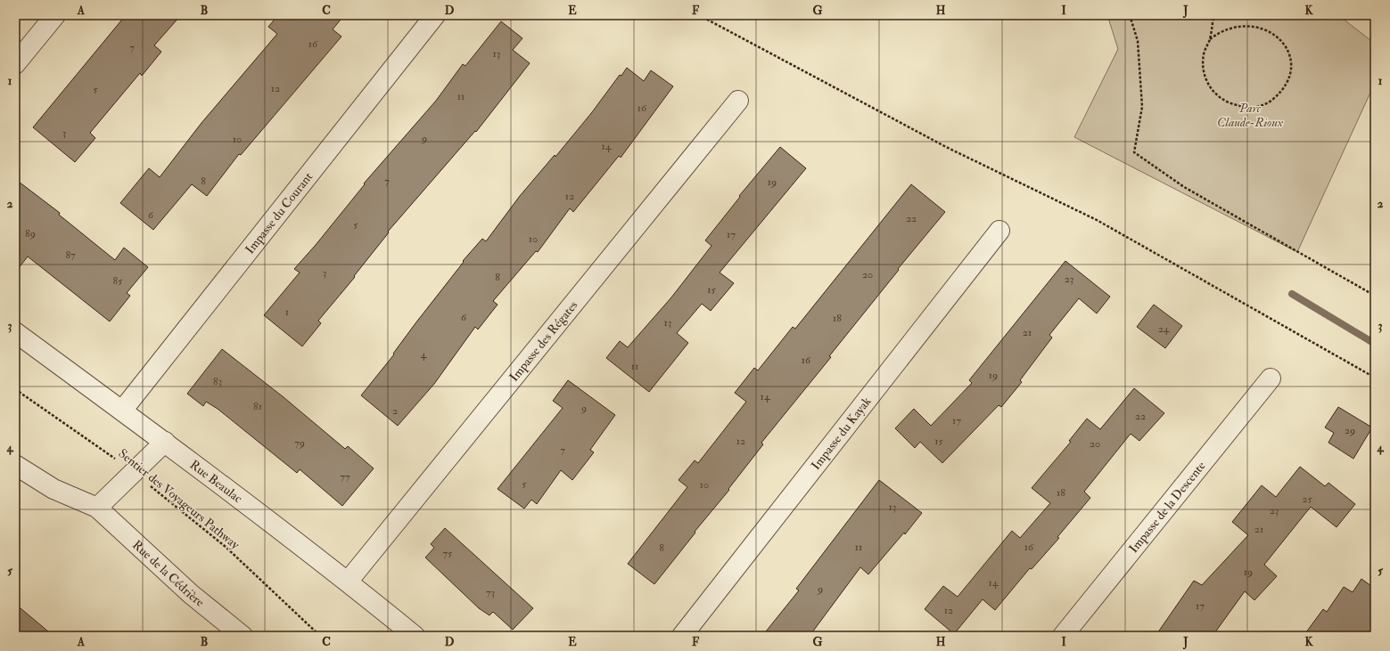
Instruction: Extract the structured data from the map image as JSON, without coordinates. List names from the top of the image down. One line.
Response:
{"streets":{"street":["Impasse du Courant","Impasse des Régates","Impasse du Kayak","Rue Beaulac","Impasse de la Descente","Rue de la Cédrière"],"path":["Sentier des Voyageurs Pathway"]},"crossings":[["Impasse du Courant","Rue Beaulac"],["Impasse des Régates","Rue Beaulac"]],"parks":["Parc Claude-Rioux"],"house_numbers":["16","7","13","12","5","11","16","3","9","10","14","8","7","19","12","6","22","5","89","17","10","87","3","20","8","23","85","15","1","6","18","13","24","21","4","16","11","19","83","14","81","9","2","22","17","29","12","15","79","20","7","77","5","10","18","25","13","23","21","11","16","8","75","19","14","9","73","17","12"],"grid":{"columns":["A","B","C","D","E","F","G","H","I","J","K"],"rows":["1","2","3","4","5"]}}
